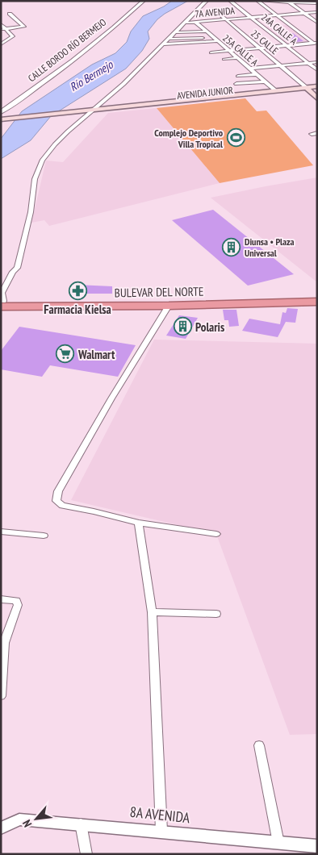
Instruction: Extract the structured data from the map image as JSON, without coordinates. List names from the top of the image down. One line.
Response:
{"streets":{"highway":["BULEVAR DEL NORTE"],"main road":["AVENIDA JUNIOR"],"street":["7A AVENIDA","24A CALLE A","25 CALLE","CALLE BORDO RÍO BERMEJO","25A CALLE A","8A AVENIDA"]},"crossings":[["7A AVENIDA","24A CALLE A"],["7A AVENIDA","25 CALLE"],["7A AVENIDA","25A CALLE A"],["25 CALLE","AVENIDA JUNIOR"],["25A CALLE A","AVENIDA JUNIOR"]],"water":["Río Bermejo"],"places":{"sports":["Complejo Deportivo Villa Tropical"],"building":["Diunsa • Plaza Universal","Polaris"],"pharmacy":["Farmacia Kielsa"],"supermarket":["Walmart"]},"north":"bottom left"}
